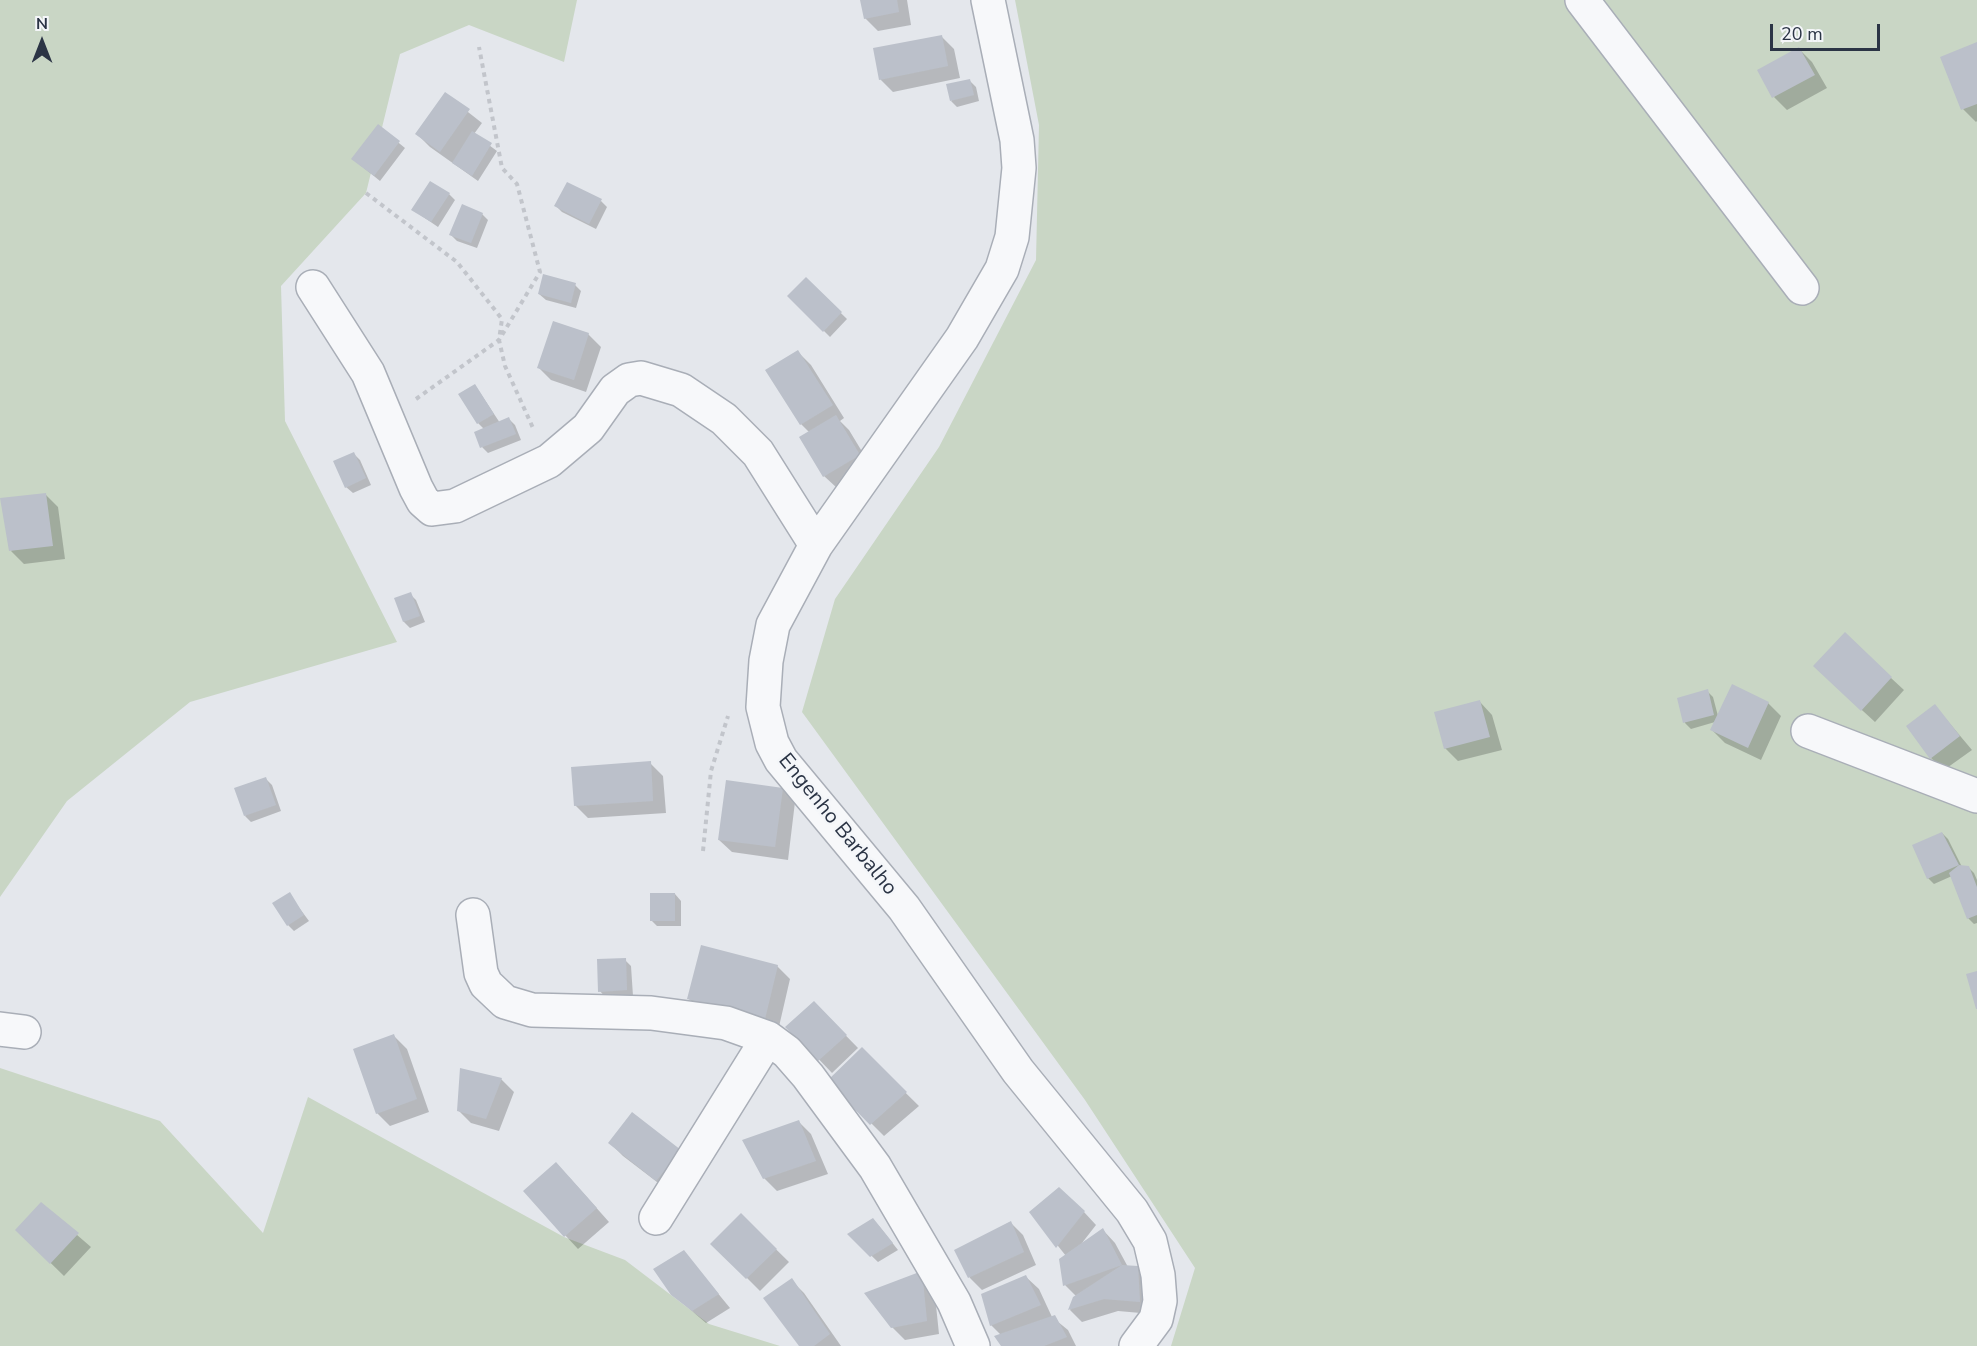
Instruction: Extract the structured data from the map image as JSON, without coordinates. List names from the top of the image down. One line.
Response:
{"streets":{"street":["Engenho Barbalho"]},"scale_bar":"20 m","north":"top"}
